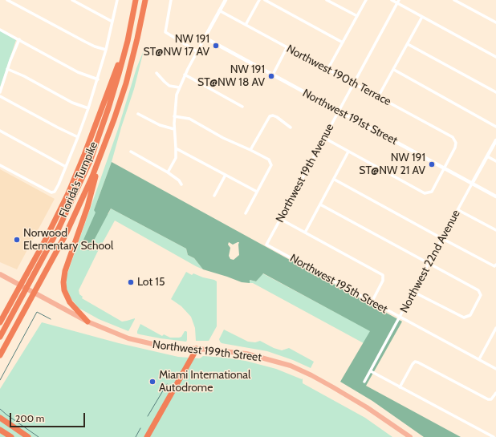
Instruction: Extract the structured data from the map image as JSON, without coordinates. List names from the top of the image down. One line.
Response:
{"streets":{"highway":["Florida's Turnpike"],"main road":["Northwest 199th Street"],"street":["Northwest 190th Terrace","Northwest 191st Street","Northwest 19th Avenue","Northwest 22nd Avenue","Northwest 195th Street"]},"crossings":[["Northwest 190th Terrace","Northwest 191st Street"],["Northwest 190th Terrace","Northwest 19th Avenue"],["Northwest 191st Street","Northwest 19th Avenue"],["Northwest 191st Street","Northwest 22nd Avenue"],["Northwest 19th Avenue","Northwest 195th Street"],["Northwest 22nd Avenue","Northwest 195th Street"]],"places":["NW 191 ST@NW 17 AV","NW 191 ST@NW 18 AV","NW 191 ST@NW 21 AV","Norwood Elementary School","Lot 15","Miami International Autodrome"],"scale_bar":"200 m"}
